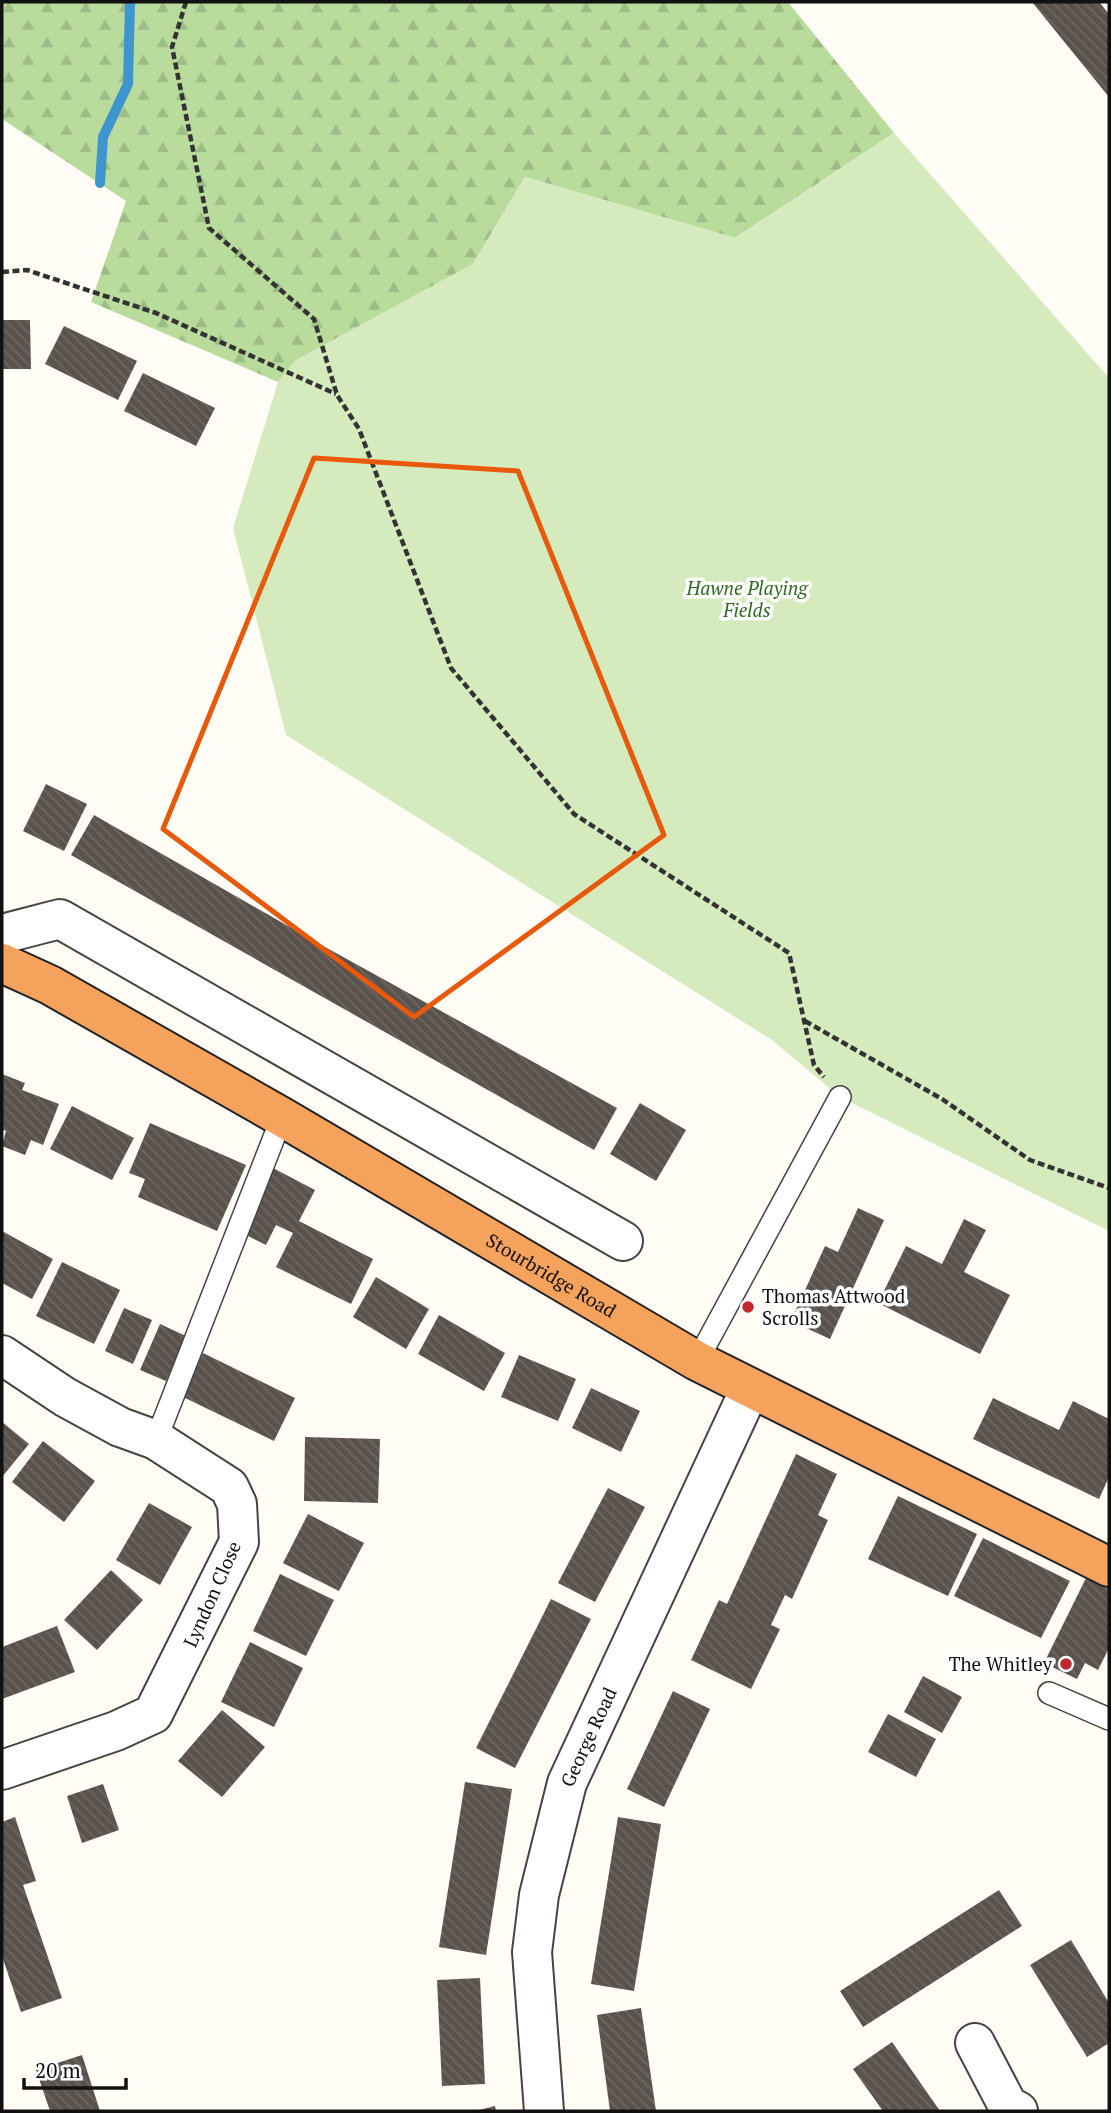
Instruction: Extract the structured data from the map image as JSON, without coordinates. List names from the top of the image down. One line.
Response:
{"streets":{"highway":["Stourbridge Road"],"street":["Lyndon Close","George Road"]},"crossings":[["Stourbridge Road","George Road"]],"parks":["Hawne Playing Fields"],"places":["Thomas Attwood Scrolls","The Whitley"],"scale_bar":"20 m"}
